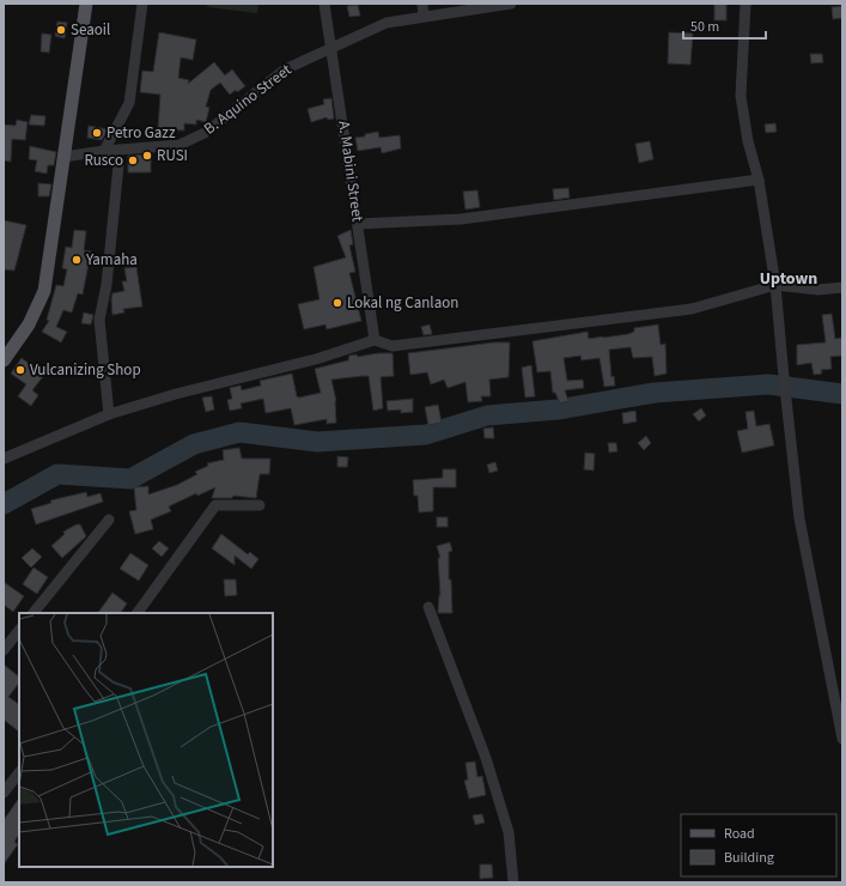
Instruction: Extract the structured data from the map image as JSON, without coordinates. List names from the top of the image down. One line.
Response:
{"streets":{"street":["B. Aquino Street","A. Mabini Street"]},"crossings":[["B. Aquino Street","A. Mabini Street"]],"districts":["Uptown"],"places":["Seaoil","Petro Gazz","RUSI","Rusco","Yamaha","Lokal ng Canlaon","Vulcanizing Shop"],"legend":["Road","Building"],"scale_bar":"50 m"}
